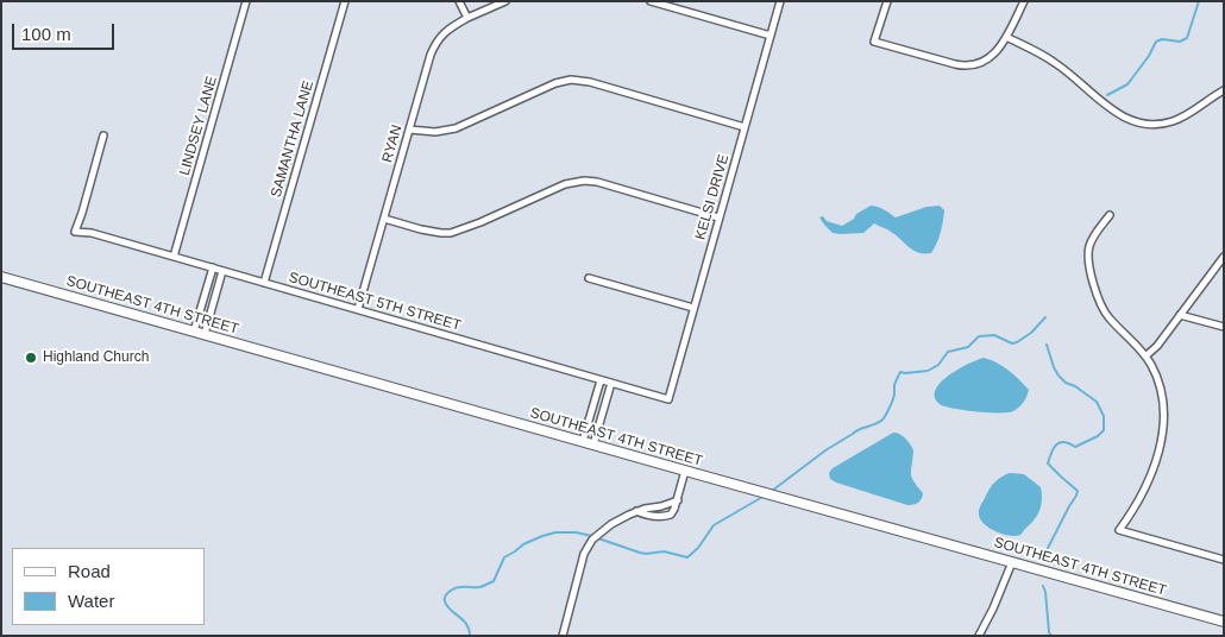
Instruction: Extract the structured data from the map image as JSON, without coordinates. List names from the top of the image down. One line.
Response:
{"streets":{"main road":["SOUTHEAST 4TH STREET"],"street":["LINDSEY LANE","SAMANTHA LANE","RYAN","KELSI DRIVE","SOUTHEAST 5TH STREET"]},"crossings":[["LINDSEY LANE","SOUTHEAST 5TH STREET"],["SAMANTHA LANE","SOUTHEAST 5TH STREET"],["RYAN","SOUTHEAST 5TH STREET"],["KELSI DRIVE","SOUTHEAST 5TH STREET"]],"places":["Highland Church"],"legend":["Road","Water"],"scale_bar":"100 m"}
